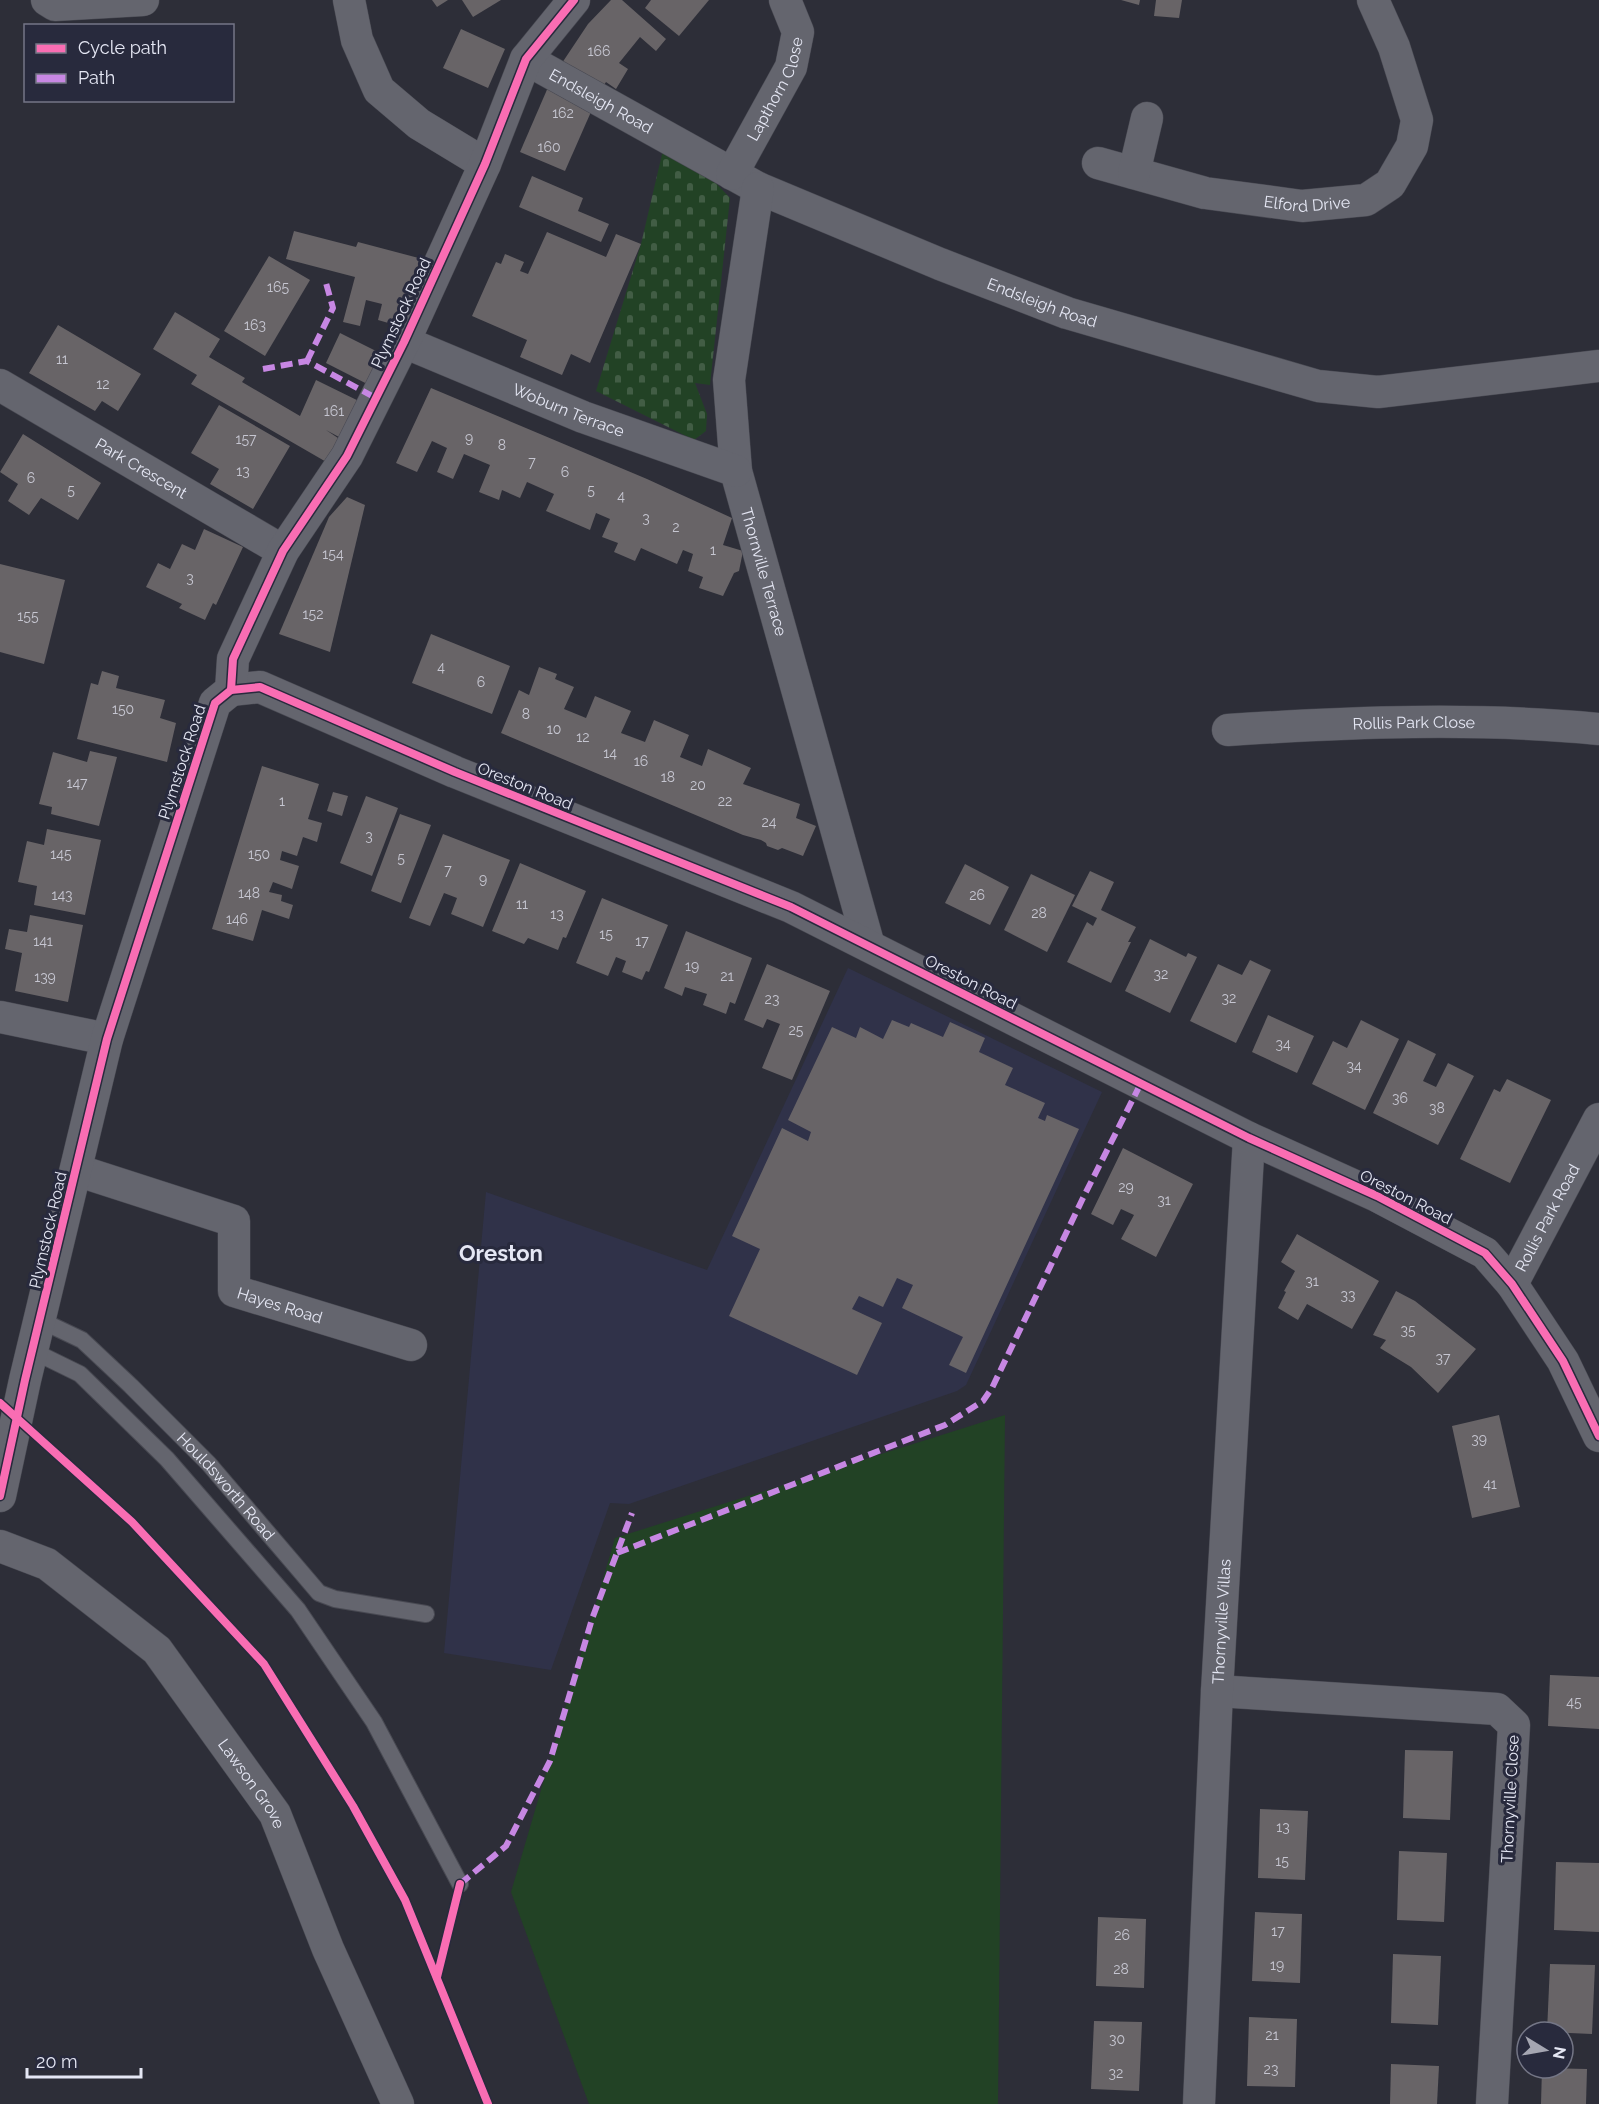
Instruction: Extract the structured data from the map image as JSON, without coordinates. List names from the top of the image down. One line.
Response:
{"streets":{"street":["Lapthorn Close","Endsleigh Road","Elford Drive","Plymstock Road","Woburn Terrace","Park Crescent","Thornville Terrace","Rollis Park Close","Oreston Road","Rollis Park Road","Hayes Road","Thornyville Villas","Lawson Grove","Thornyville Close"],"lane":["Houldsworth Road"]},"crossings":[["Lapthorn Close","Endsleigh Road"],["Lapthorn Close","Thornville Terrace"],["Endsleigh Road","Plymstock Road"],["Endsleigh Road","Thornville Terrace"],["Plymstock Road","Woburn Terrace"],["Plymstock Road","Park Crescent"],["Plymstock Road","Oreston Road"],["Plymstock Road","Hayes Road"],["Plymstock Road","Houldsworth Road"],["Woburn Terrace","Thornville Terrace"],["Thornville Terrace","Oreston Road"],["Oreston Road","Rollis Park Road"],["Oreston Road","Thornyville Villas"],["Thornyville Villas","Thornyville Close"]],"districts":["Oreston"],"house_numbers":["166","162","160","165","163","11","12","161","9","157","8","7","13","6","6","5","5","4","3","2","1","154","3","152","155","4","6","150","8","10","12","14","16","18","147","20","1","22","24","3","145","150","5","7","9","148","143","26","11","28","13","146","15","141","17","19","32","21","139","32","23","25","34","34","36","38","29","31","31","33","35","37","39","41","45","13","15","17","26","19","28","21","30","23","32"],"legend":["Cycle path","Path"],"scale_bar":"20 m","north":"right"}
